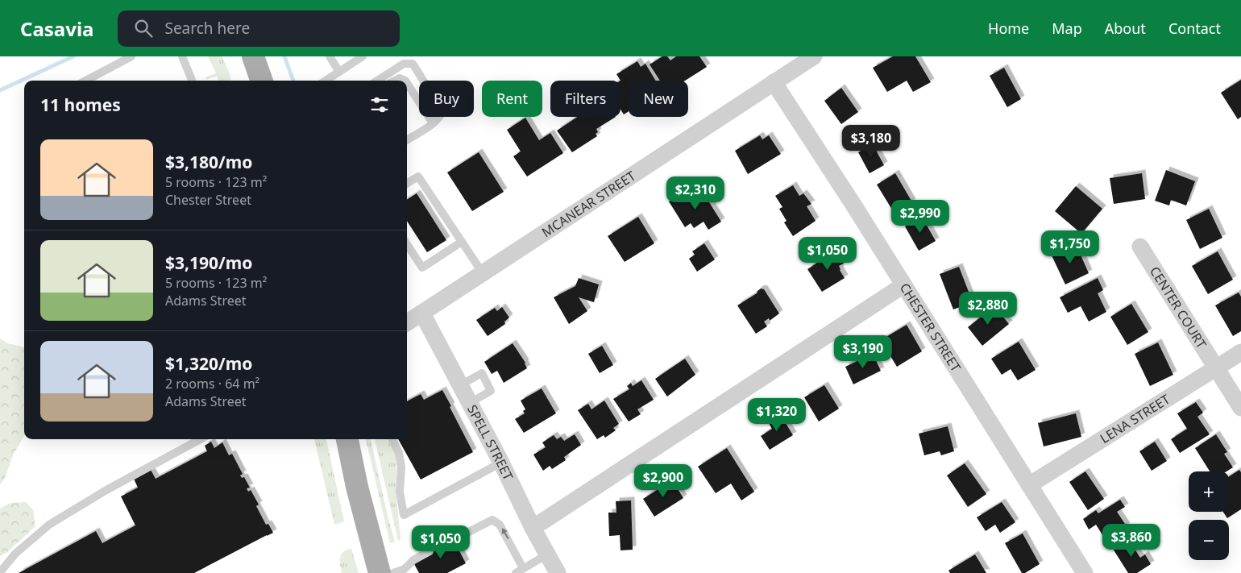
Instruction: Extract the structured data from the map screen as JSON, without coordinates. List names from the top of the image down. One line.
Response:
{"streets":{"street":["MCANEAR STREET","CENTER COURT","CHESTER STREET","LENA STREET","SPELL STREET"]},"crossings":[["MCANEAR STREET","CHESTER STREET"],["MCANEAR STREET","SPELL STREET"],["CENTER COURT","LENA STREET"],["CHESTER STREET","LENA STREET"]],"page":{"header":"Casavia","search":"Search here","nav":["Home","Map","About","Contact"],"chip":["Buy","Rent","Filters","New"],"heading":"11 homes","price":["$3,180","$2,310","$2,990","$1,750","$1,050","$2,880","$3,190","$1,320","$2,900","$3,860","$1,050"],"list":[{"name":"$3,180/mo","note":"5 rooms · 123 m² · Chester Street"},{"name":"$3,190/mo","note":"5 rooms · 123 m² · Adams Street"},{"name":"$1,320/mo","note":"2 rooms · 64 m² · Adams Street"}],"map_buttons":["+","−"]}}
